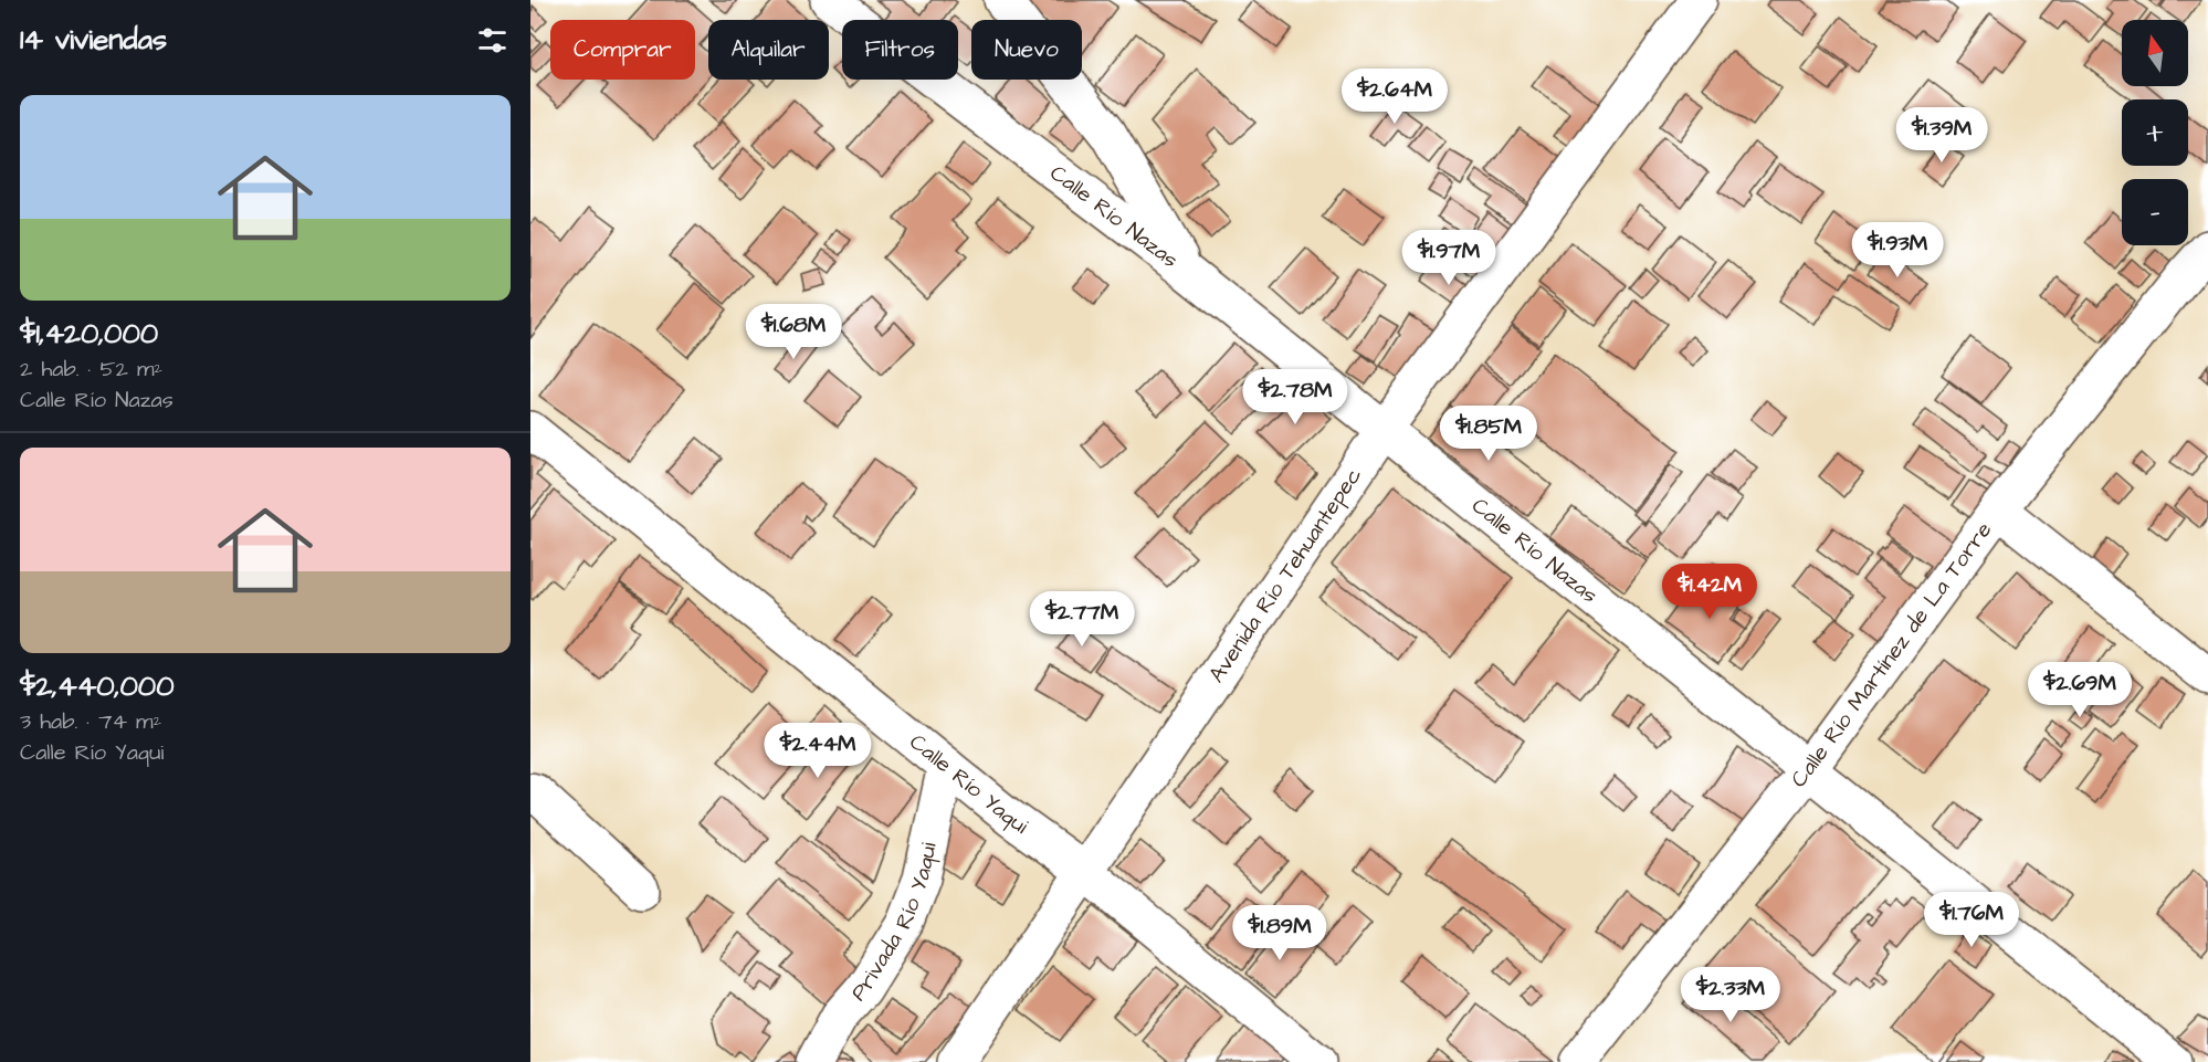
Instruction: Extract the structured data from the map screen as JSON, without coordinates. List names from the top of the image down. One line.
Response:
{"streets":{"street":["Calle Río Nazas","Avenida Río Tehuantepec","Calle Río Martínez de La Torre","Calle Río Yaqui","Privada Río Yaqui"]},"crossings":[["Calle Río Nazas","Avenida Río Tehuantepec"],["Calle Río Nazas","Calle Río Martínez de La Torre"],["Avenida Río Tehuantepec","Calle Río Yaqui"],["Calle Río Yaqui","Privada Río Yaqui"]],"north":"top","page":{"heading":"14 viviendas","map_buttons":["+","−"],"chip":["Comprar","Alquilar","Filtros","Nuevo"],"price":["$2.64M","$1.39M","$1.93M","$1.97M","$1.68M","$2.78M","$1.85M","$1.42M","$2.77M","$2.69M","$2.44M","$1.76M","$1.89M","$2.33M"],"list":[{"name":"$1,420,000","note":"2 hab. · 52 m² · Calle Río Nazas"},{"name":"$2,440,000","note":"3 hab. · 74 m² · Calle Río Yaqui"}]}}
